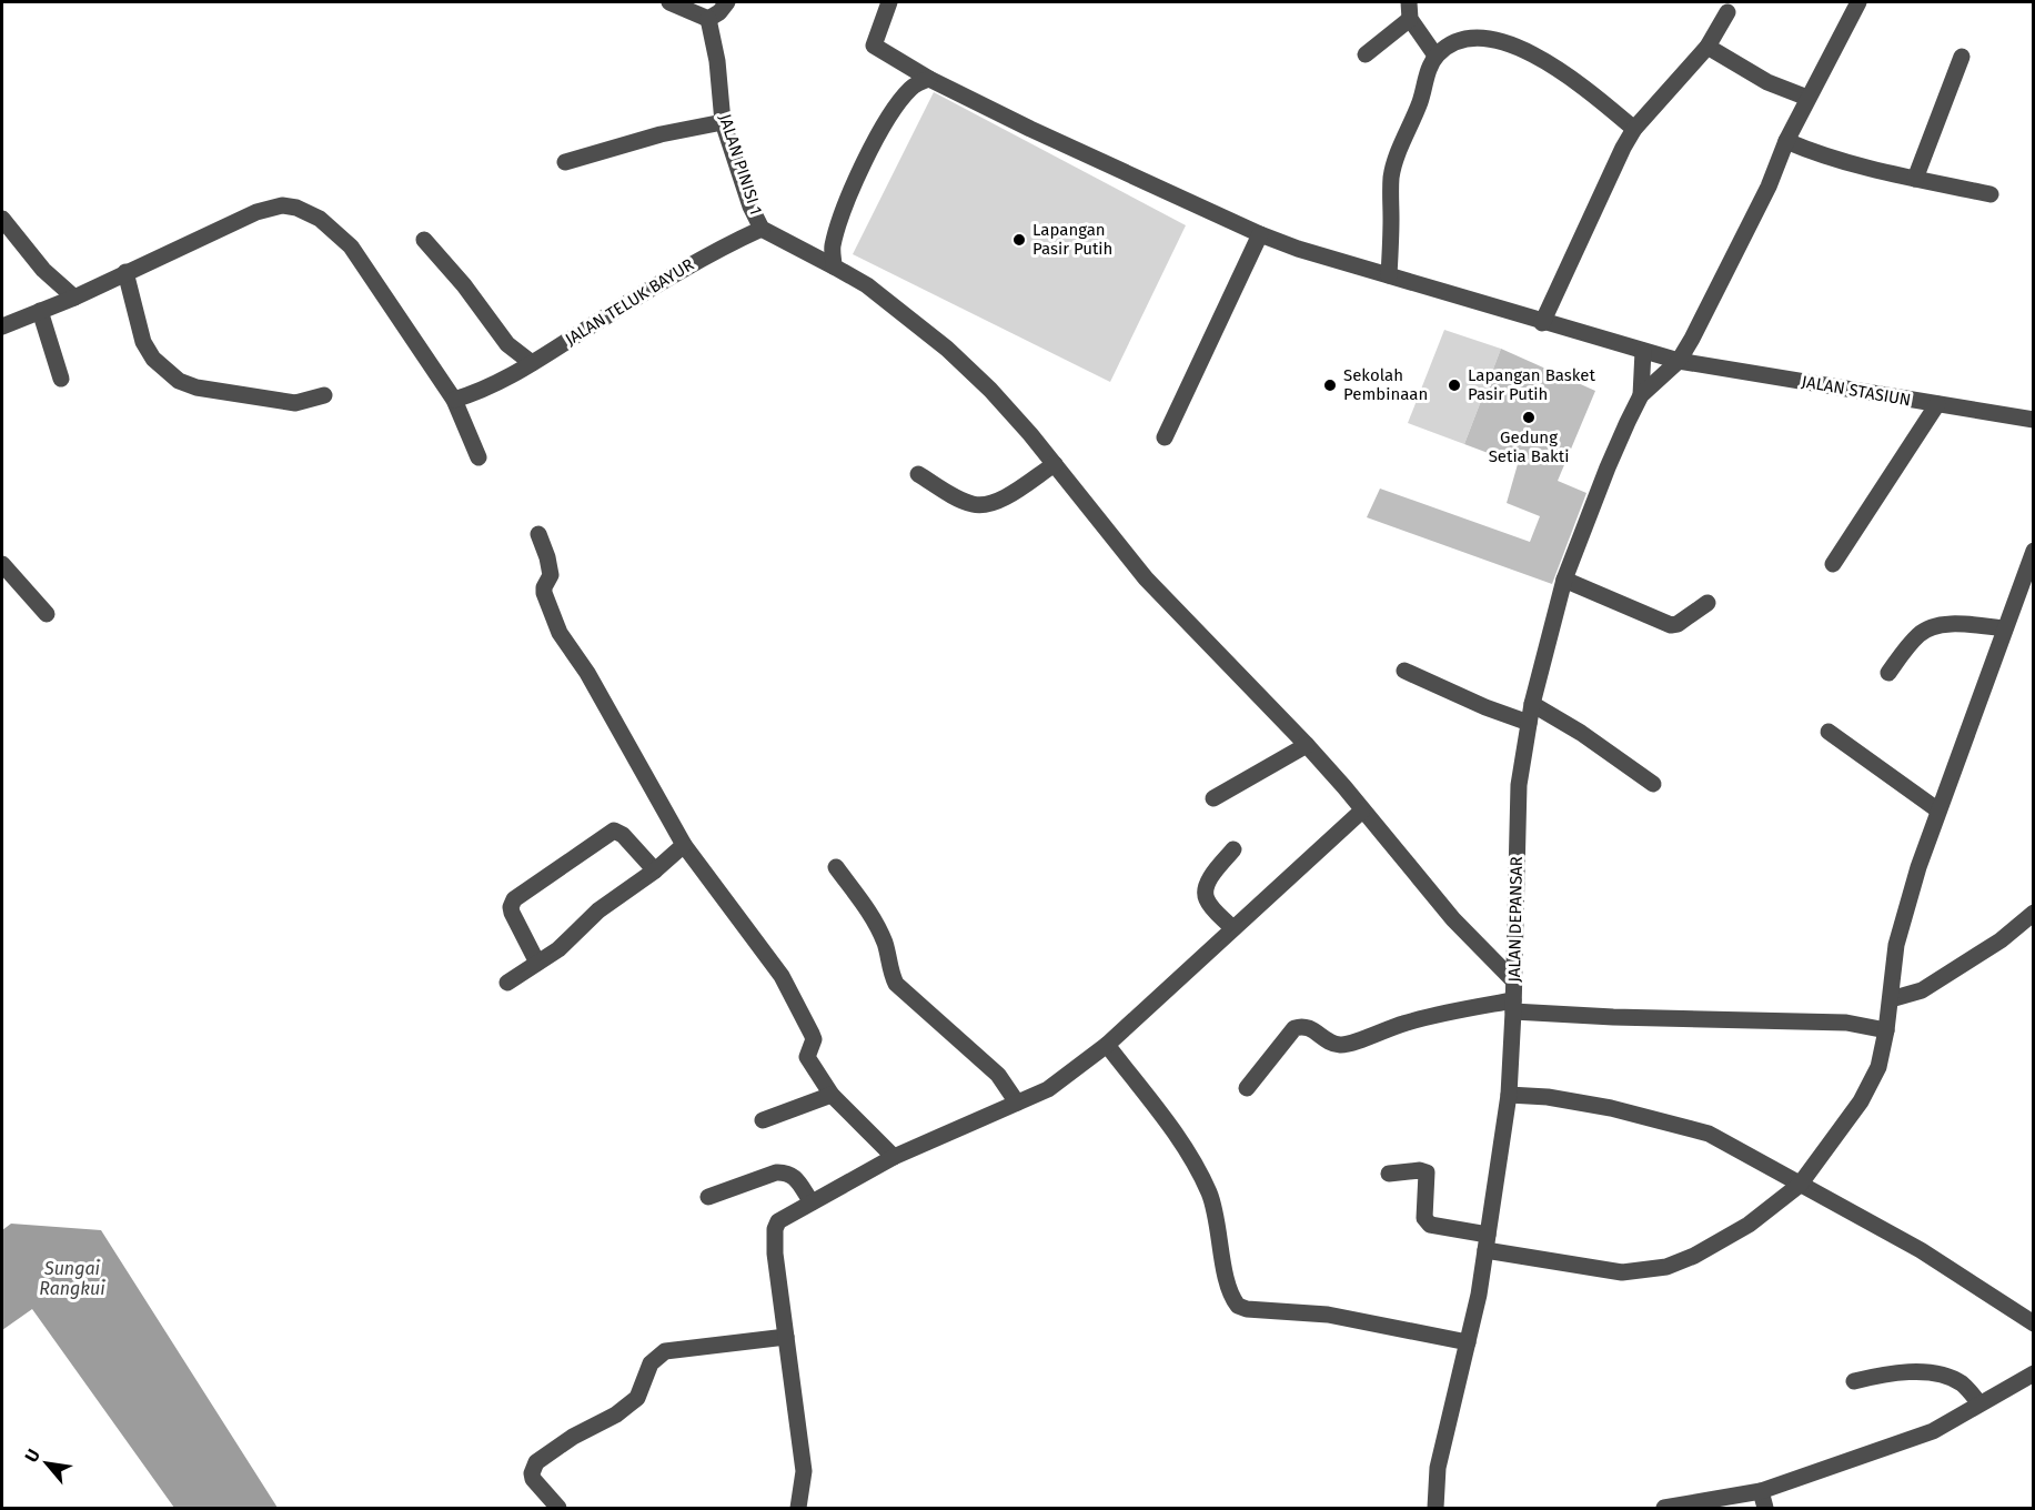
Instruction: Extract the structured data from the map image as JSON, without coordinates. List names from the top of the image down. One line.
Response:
{"streets":{"street":["JALAN PINISI 1","JALAN TELUK BAYUR","JALAN STASIUN","JALAN DEPANSAR"]},"crossings":[["JALAN PINISI 1","JALAN TELUK BAYUR"],["JALAN PINISI 1","JALAN DEPANSAR"],["JALAN STASIUN","JALAN DEPANSAR"]],"water":["Sungai Rangkui"],"places":["Lapangan Pasir Putih","Sekolah Pembinaan","Lapangan Basket Pasir Putih","Gedung Setia Bakti"],"north":"top left"}
